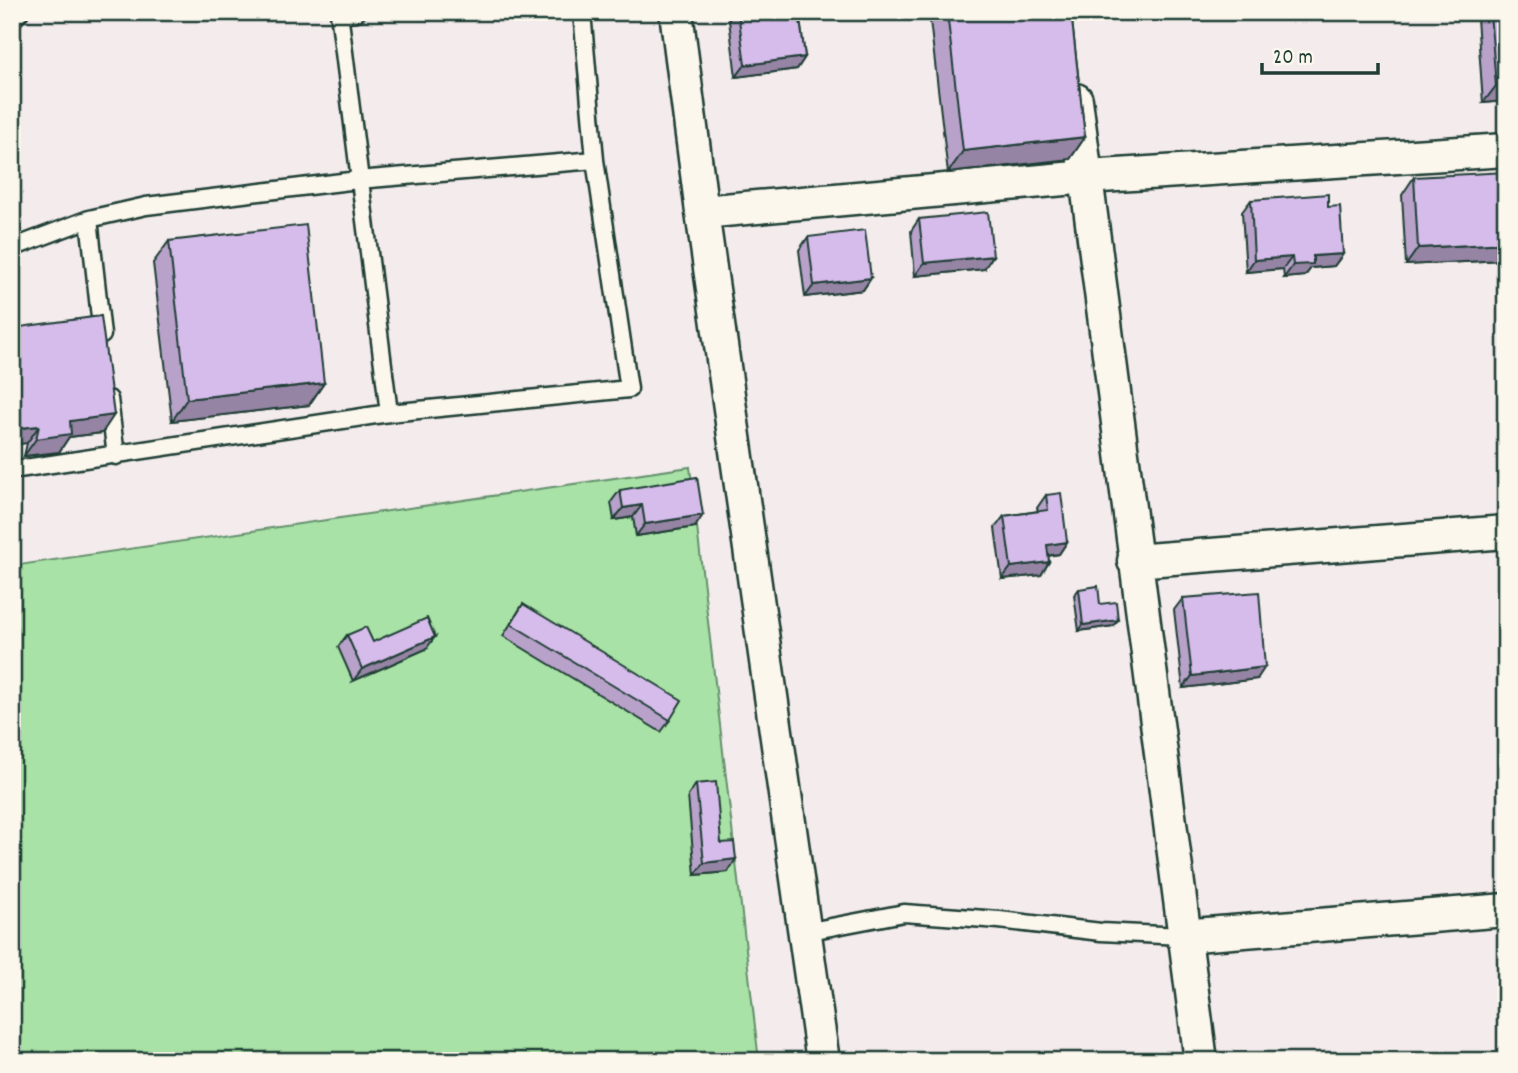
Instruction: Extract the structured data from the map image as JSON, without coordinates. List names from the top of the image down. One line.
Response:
{"scale_bar":"20 m"}
